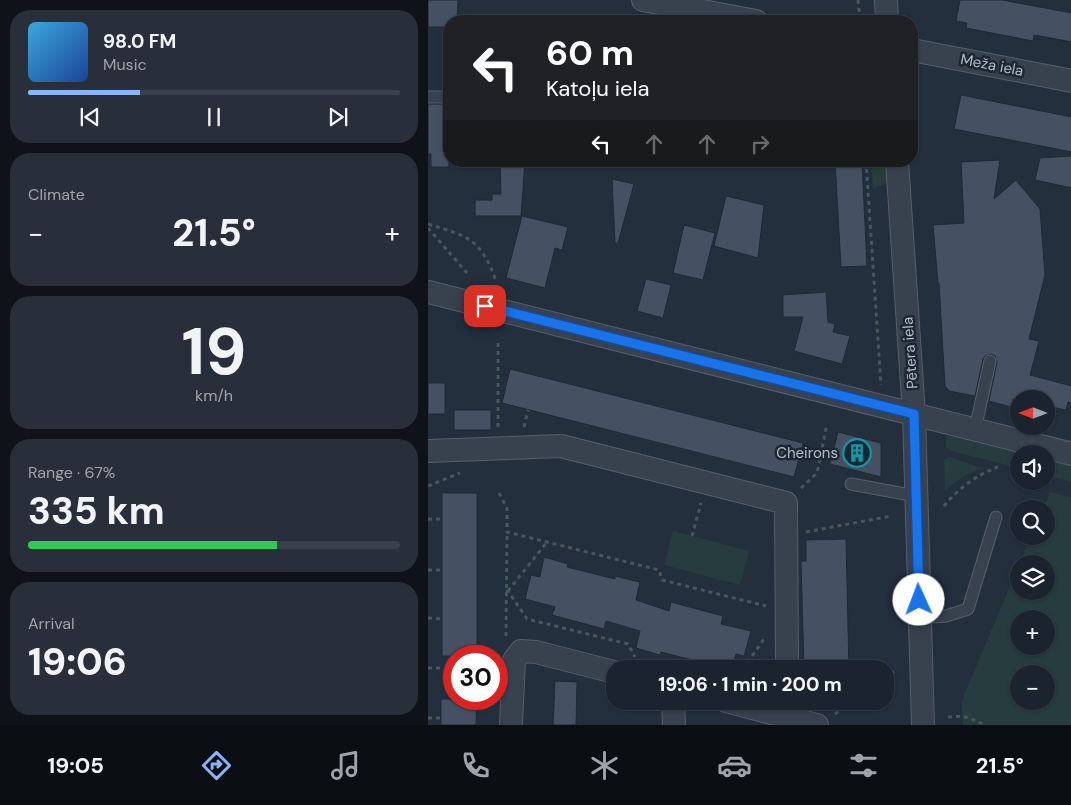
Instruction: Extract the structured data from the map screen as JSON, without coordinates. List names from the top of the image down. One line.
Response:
{"streets":{"street":["Meža iela","Pētera iela"]},"places":{"building":["Cheirons"]},"north":"left","page":{"turn":["60 m","Katoļu iela"],"song":["98.0 FM","Music"],"tile":["Climate",["19","km/h"],["Range · 67%","335 km"],["Arrival","19:06"]],"heat":["−","21.5°","+"],"map_buttons":["+","−"],"limit":"30","trip":"19:06 · 1 min · 200 m","tabs":["19:05","21.5°"]}}
